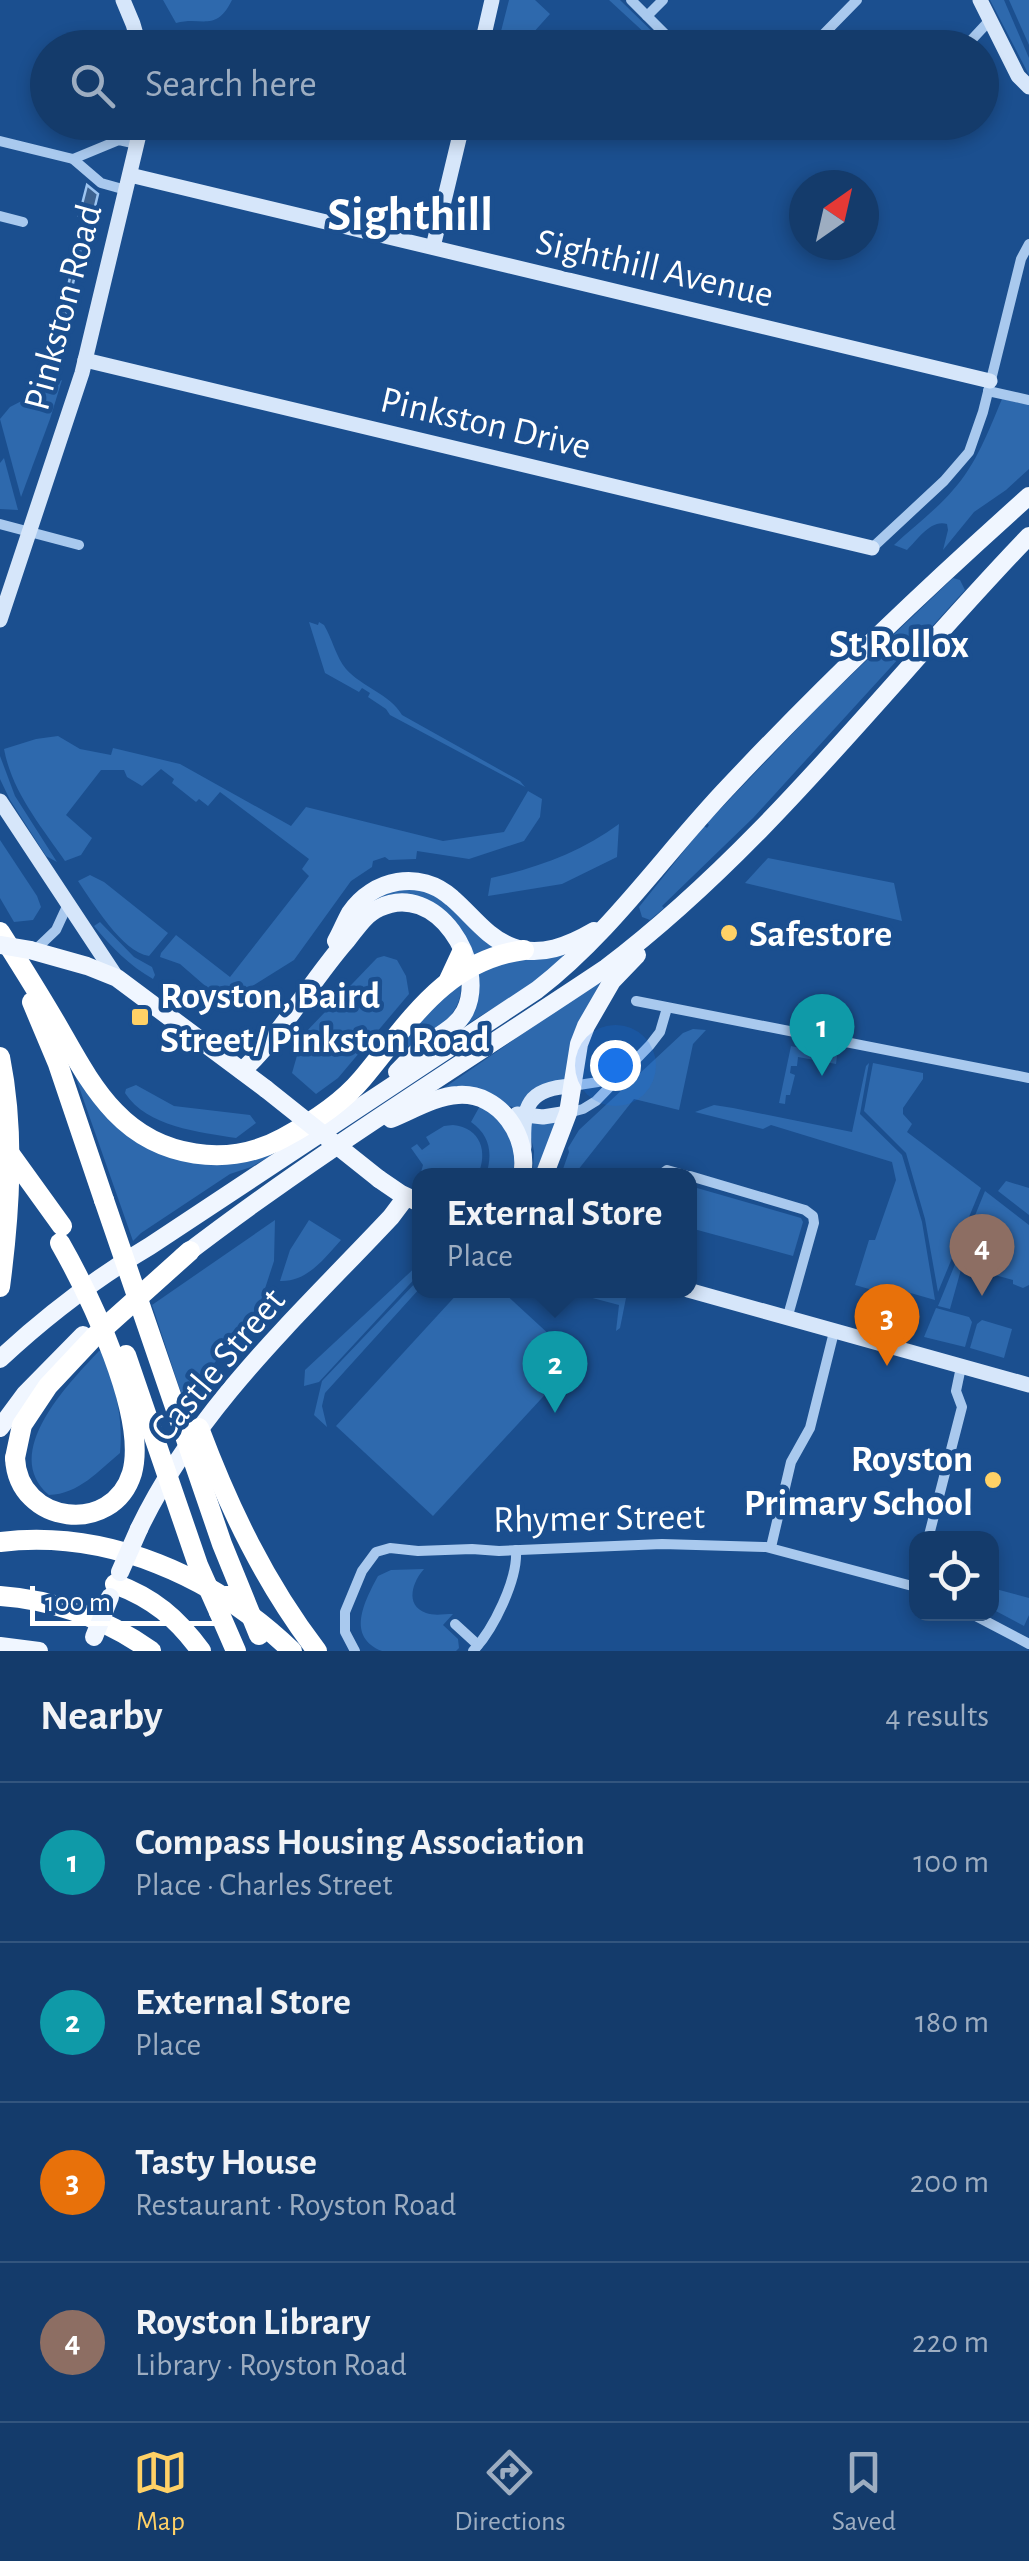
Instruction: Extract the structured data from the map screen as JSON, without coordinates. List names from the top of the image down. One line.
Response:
{"streets":{"main road":["Castle Street"],"street":["Sighthill Avenue","Pinkston Road","Pinkston Drive","Rhymer Street"]},"crossings":[["Sighthill Avenue","Pinkston Road"],["Pinkston Road","Pinkston Drive"]],"districts":["Sighthill","St Rollox"],"places":{"other":["Safestore","Royston Primary School"],"transit":["Royston, Baird Street/ Pinkston Road"]},"scale_bar":"100 m","north":"top right","page":{"search":"Search here","pins":["1","4","3","2"],"popup":["External Store","Place"],"scale":"100 m","heading":["Nearby","4 results"],"list":[{"mark":"1","name":"Compass Housing Association","note":"Place · Charles Street","value":"100 m"},{"mark":"2","name":"External Store","note":"Place","value":"180 m"},{"mark":"3","name":"Tasty House","note":"Restaurant · Royston Road","value":"200 m"},{"mark":"4","name":"Royston Library","note":"Library · Royston Road","value":"220 m"}],"nav":["Map","Directions","Saved"]}}
